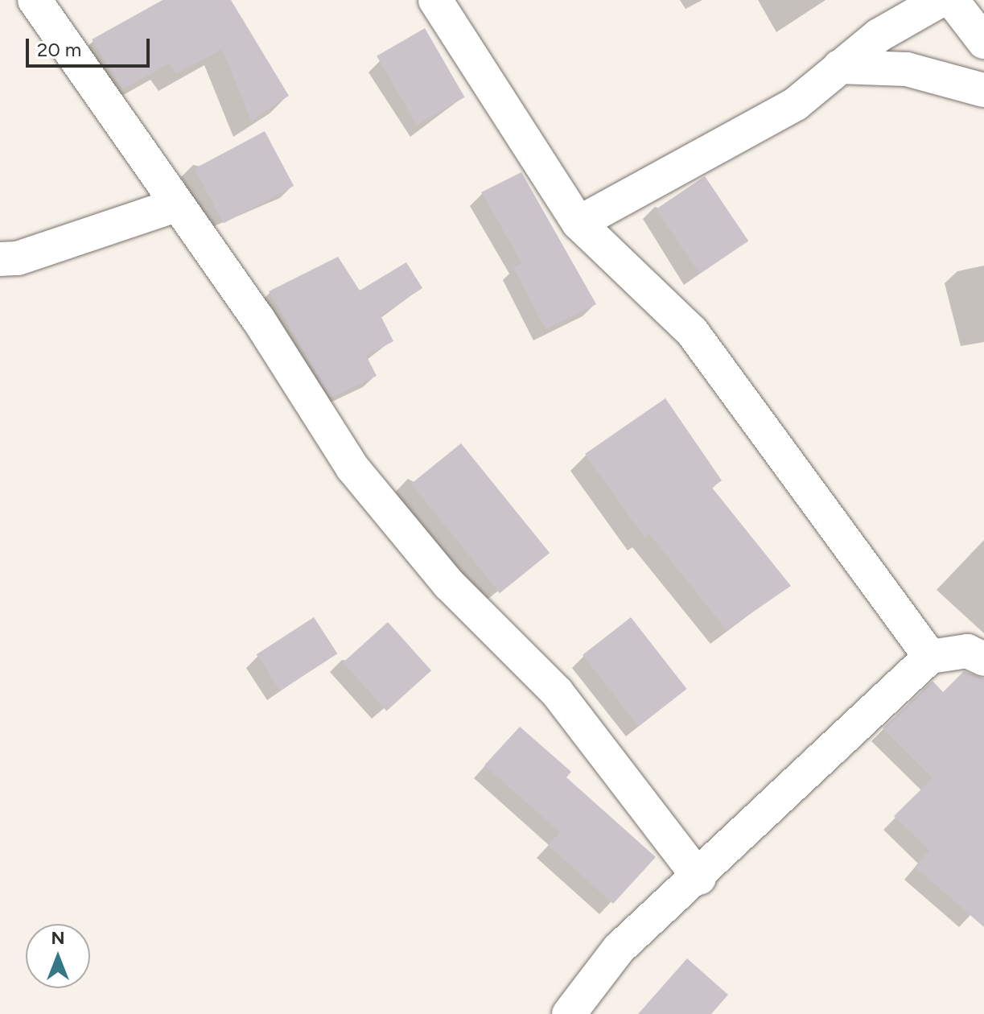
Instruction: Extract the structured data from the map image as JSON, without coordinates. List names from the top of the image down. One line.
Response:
{"scale_bar":"20 m","north":"top"}
